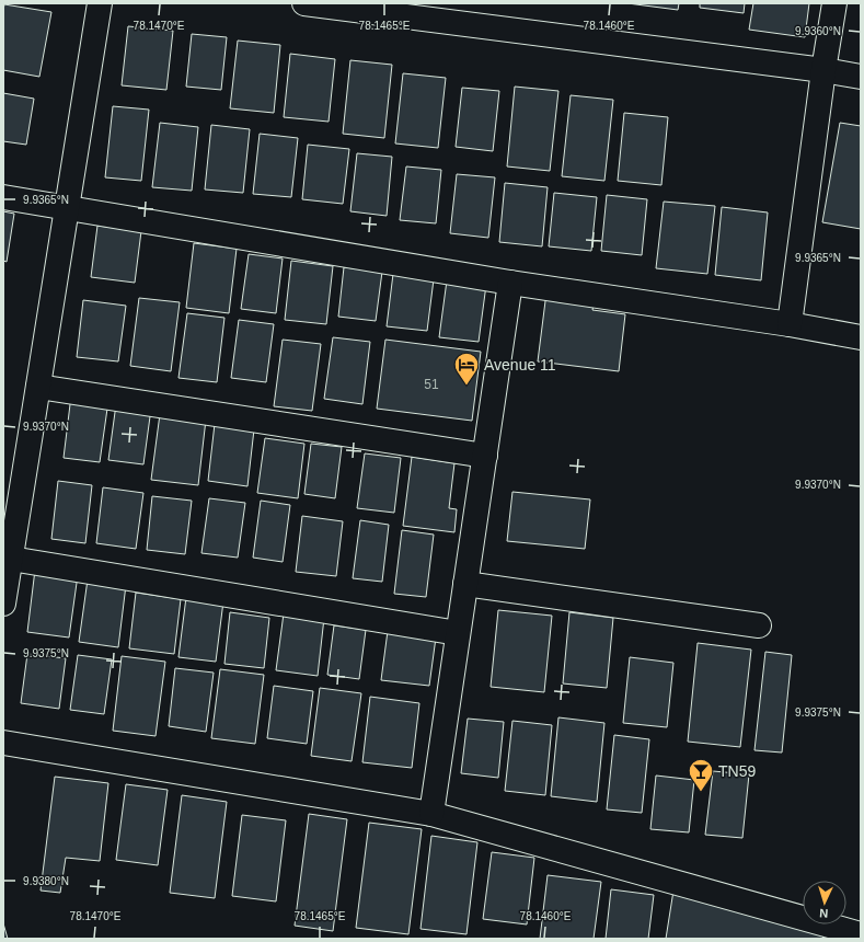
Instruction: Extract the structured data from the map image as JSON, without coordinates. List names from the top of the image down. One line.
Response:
{"places":{"hotel":["Avenue 11"],"bar":["TN59"]},"house_numbers":["51"],"north":"bottom","coordinates":["78.1470°E","78.1465°E","78.1460°E","9.9360°N","9.9365°N","9.9370°N","9.9375°N","9.9380°N"]}
